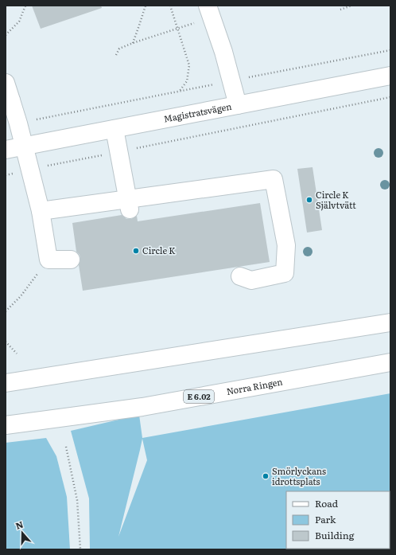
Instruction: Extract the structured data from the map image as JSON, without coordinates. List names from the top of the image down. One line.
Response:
{"streets":{"main road":["Magistratsvägen","Norra Ringen","E 6.02"]},"places":["Circle K Självtvätt","Circle K","Smörlyckans idrottsplats"],"legend":["Road","Park","Building"],"north":"top"}
